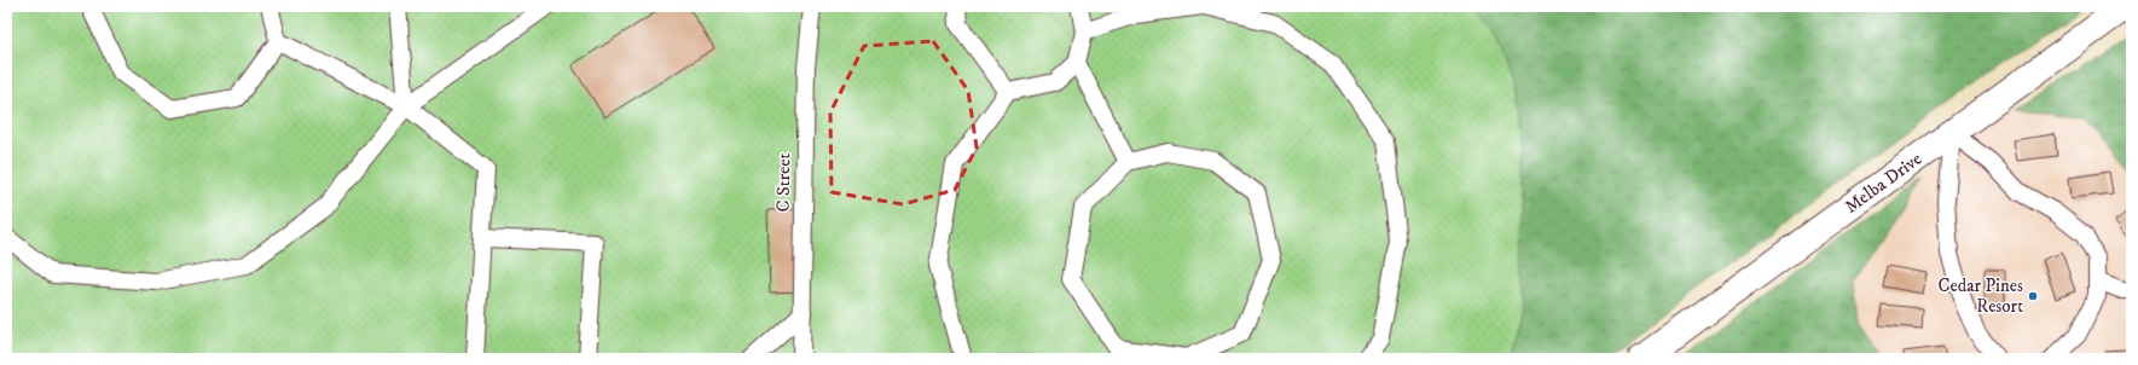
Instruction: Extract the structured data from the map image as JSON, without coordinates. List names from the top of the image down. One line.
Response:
{"streets":{"street":["Melba Drive"],"lane":["C Street"]},"places":["Cedar Pines Resort"]}
